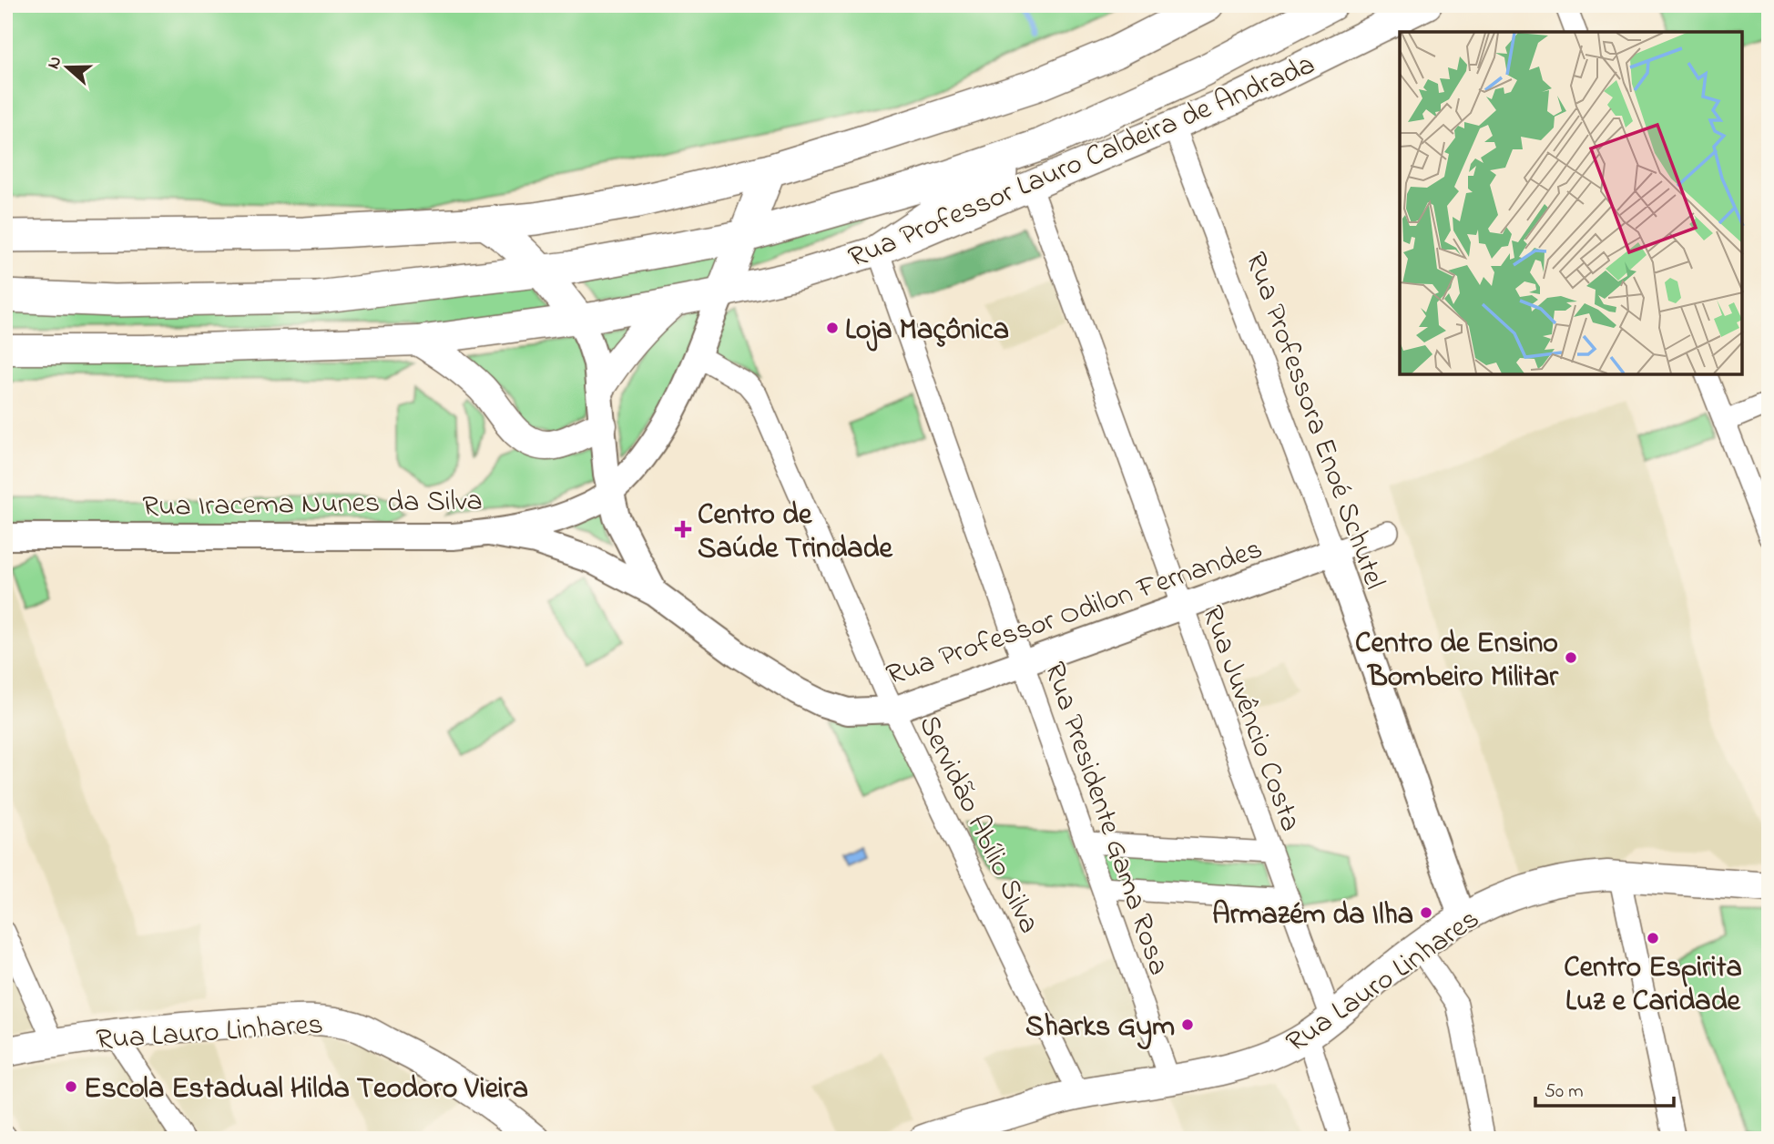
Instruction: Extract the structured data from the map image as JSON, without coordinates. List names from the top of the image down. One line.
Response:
{"streets":{"main road":["Rua Professor Lauro Caldeira de Andrada","Rua Lauro Linhares"],"street":["Rua Professora Enoé Schutel","Rua Iracema Nunes da Silva","Rua Professor Odilon Fernandes","Rua Juvêncio Costa","Rua Presidente Gama Rosa","Servidão Abílio Silva"]},"crossings":[["Rua Professor Lauro Caldeira de Andrada","Rua Professora Enoé Schutel"],["Rua Professor Lauro Caldeira de Andrada","Rua Iracema Nunes da Silva"],["Rua Professor Lauro Caldeira de Andrada","Rua Professor Odilon Fernandes"],["Rua Professor Lauro Caldeira de Andrada","Rua Juvêncio Costa"],["Rua Professor Lauro Caldeira de Andrada","Rua Presidente Gama Rosa"],["Rua Professora Enoé Schutel","Rua Professor Odilon Fernandes"],["Rua Professora Enoé Schutel","Rua Lauro Linhares"],["Rua Iracema Nunes da Silva","Rua Professor Odilon Fernandes"],["Rua Iracema Nunes da Silva","Servidão Abílio Silva"],["Rua Professor Odilon Fernandes","Rua Juvêncio Costa"],["Rua Professor Odilon Fernandes","Rua Presidente Gama Rosa"],["Rua Professor Odilon Fernandes","Servidão Abílio Silva"],["Rua Juvêncio Costa","Rua Lauro Linhares"],["Rua Presidente Gama Rosa","Rua Lauro Linhares"],["Servidão Abílio Silva","Rua Lauro Linhares"]],"places":{"other":["Loja Maçônica","Centro de Ensino Bombeiro Militar","Armazém da Ilha","Centro Espirita Luz e Caridade","Sharks Gym","Escola Estadual Hilda Teodoro Vieira"],"health":["Centro de Saúde Trindade"]},"scale_bar":"50 m","north":"left"}
